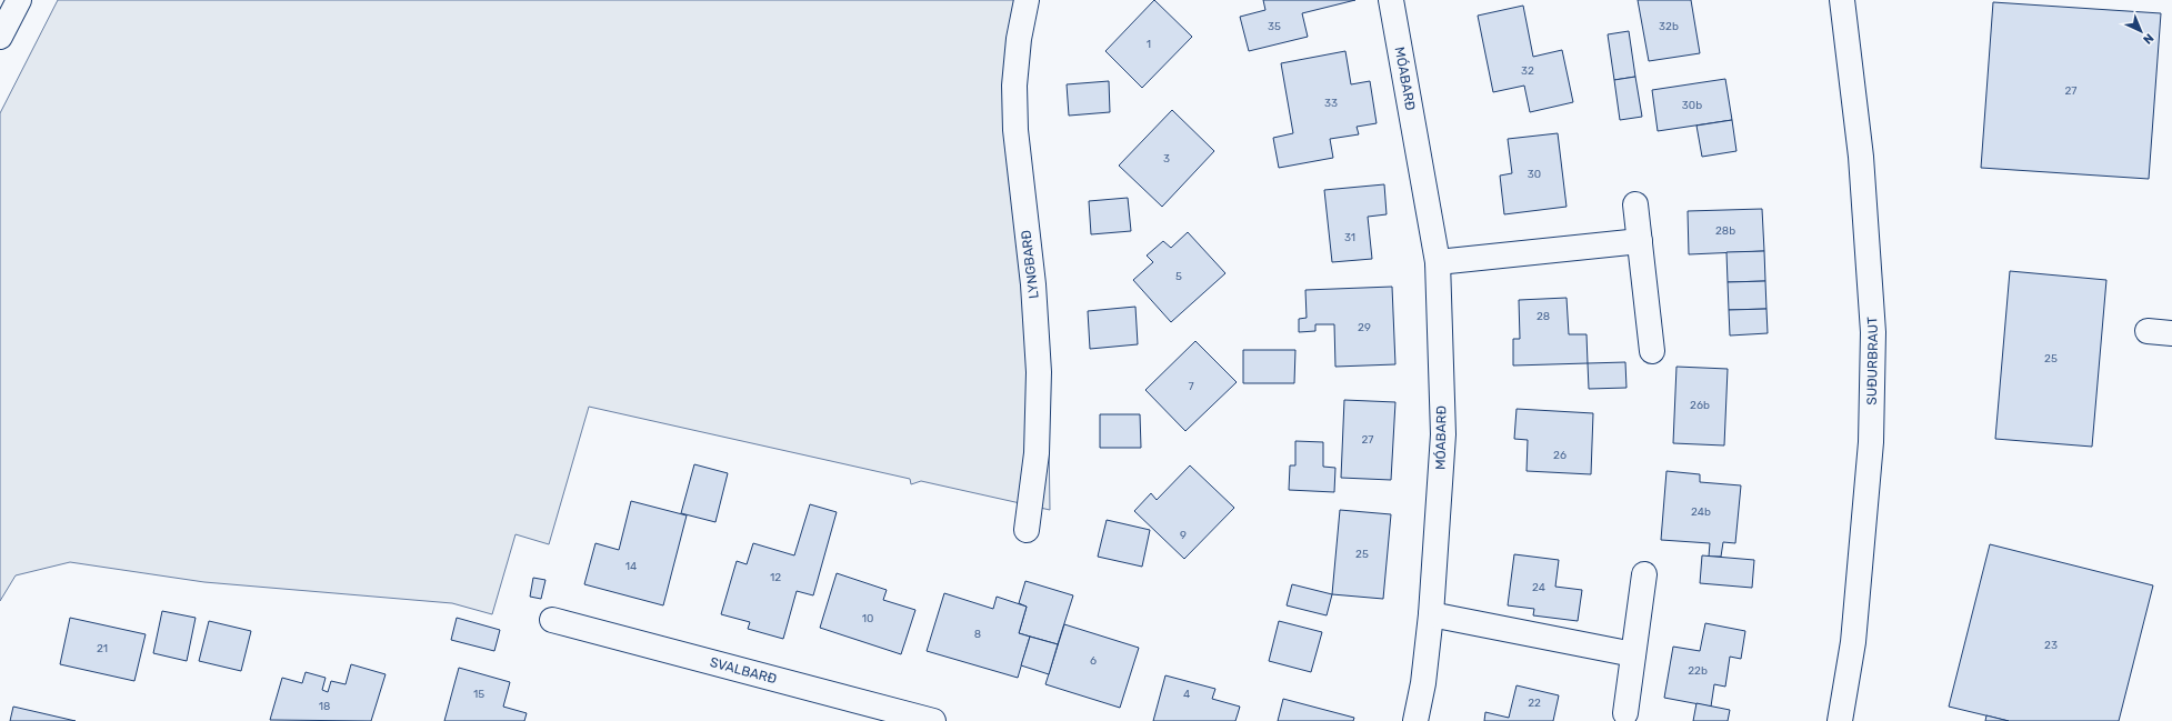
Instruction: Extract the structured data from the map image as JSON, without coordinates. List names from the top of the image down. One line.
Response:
{"streets":{"main road":["MÓABARÐ","LYNGBARÐ","SUÐURBRAUT","SVALBARÐ"]},"house_numbers":["35","32b","1","32","27","33","30b","3","30","28b","31","5","28","29","25","7","26b","27","26","24b","9","25","14","12","24","10","8","23","21","6","22b","15","4","22","18"],"north":"bottom right"}
